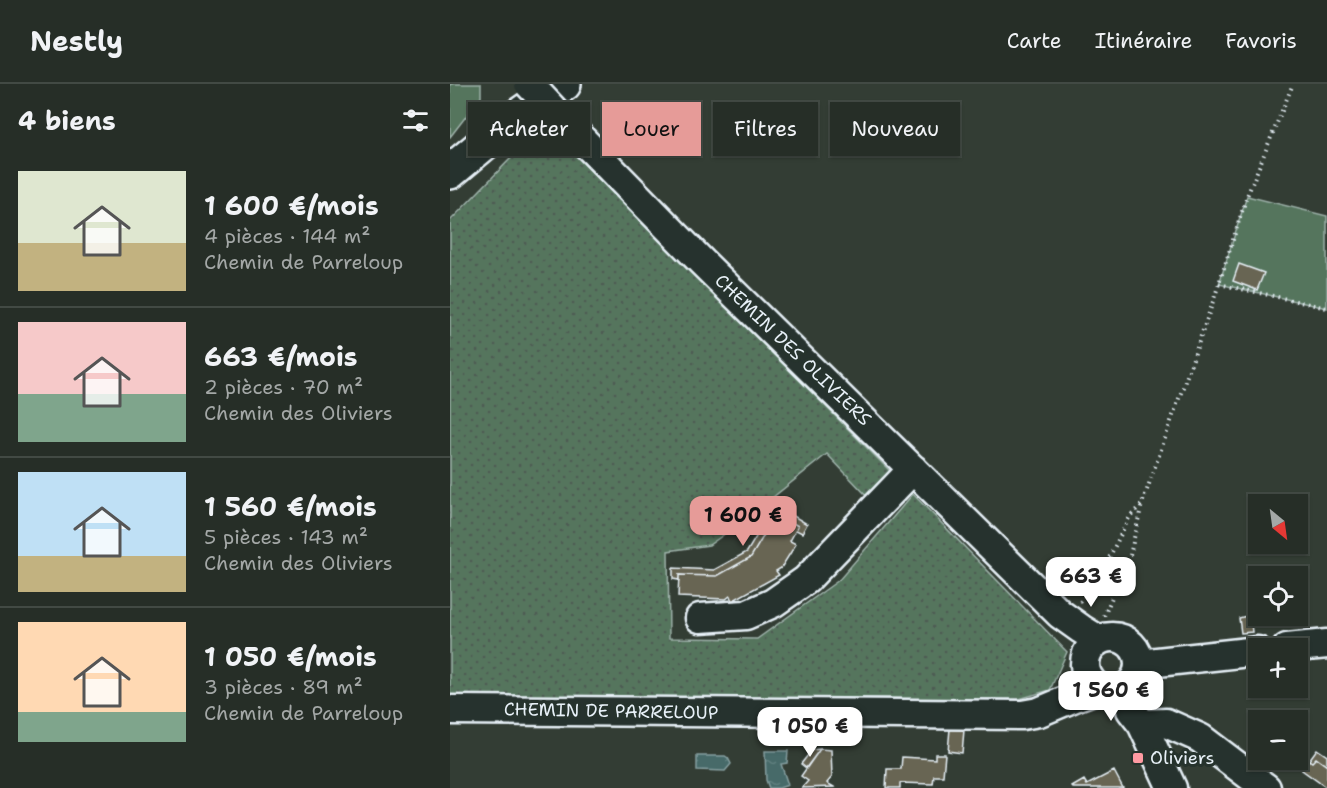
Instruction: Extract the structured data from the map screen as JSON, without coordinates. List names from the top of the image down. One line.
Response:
{"streets":{"street":["CHEMIN DES OLIVIERS","CHEMIN DE PARRELOUP"]},"crossings":[["CHEMIN DES OLIVIERS","CHEMIN DE PARRELOUP"]],"places":{"transit":["Oliviers"]},"north":"bottom right","page":{"header":"Nestly","nav":["Carte","Itinéraire","Favoris"],"heading":"4 biens","chip":["Acheter","Louer","Filtres","Nouveau"],"list":[{"name":"1 600 €/mois","note":"4 pièces · 144 m² · Chemin de Parreloup"},{"name":"663 €/mois","note":"2 pièces · 70 m² · Chemin des Oliviers"},{"name":"1 560 €/mois","note":"5 pièces · 143 m² · Chemin des Oliviers"},{"name":"1 050 €/mois","note":"3 pièces · 89 m² · Chemin de Parreloup"}],"map_buttons":["+","−"],"price":["1 600 €","663 €","1 560 €","1 050 €"]}}
